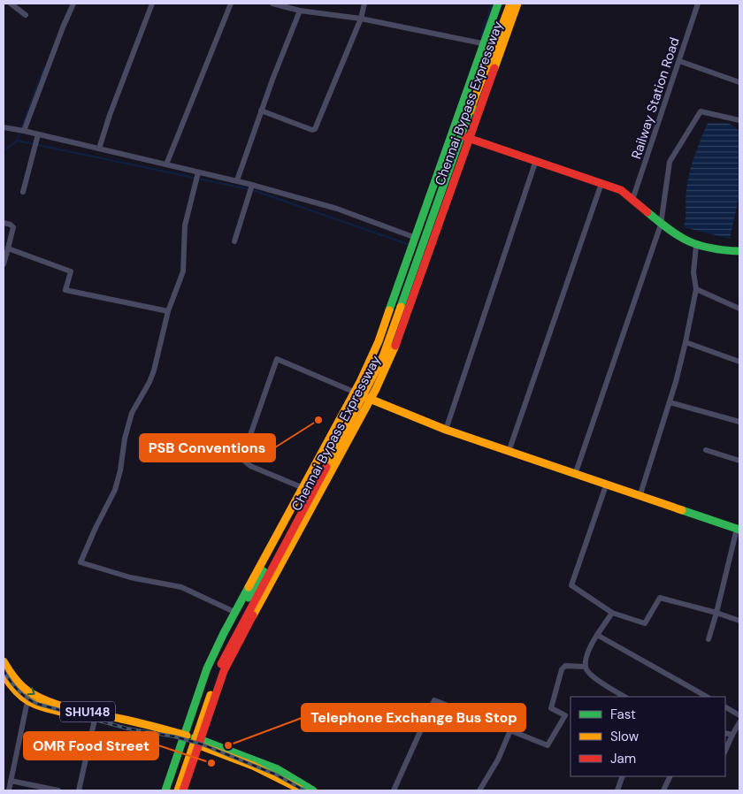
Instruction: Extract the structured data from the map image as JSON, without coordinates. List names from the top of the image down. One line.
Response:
{"streets":{"main road":["Chennai Bypass Expressway","SHU148"],"street":["Railway Station Road"]},"places":["PSB Conventions","Telephone Exchange Bus Stop","OMR Food Street"],"legend":["Fast","Slow","Jam"]}
